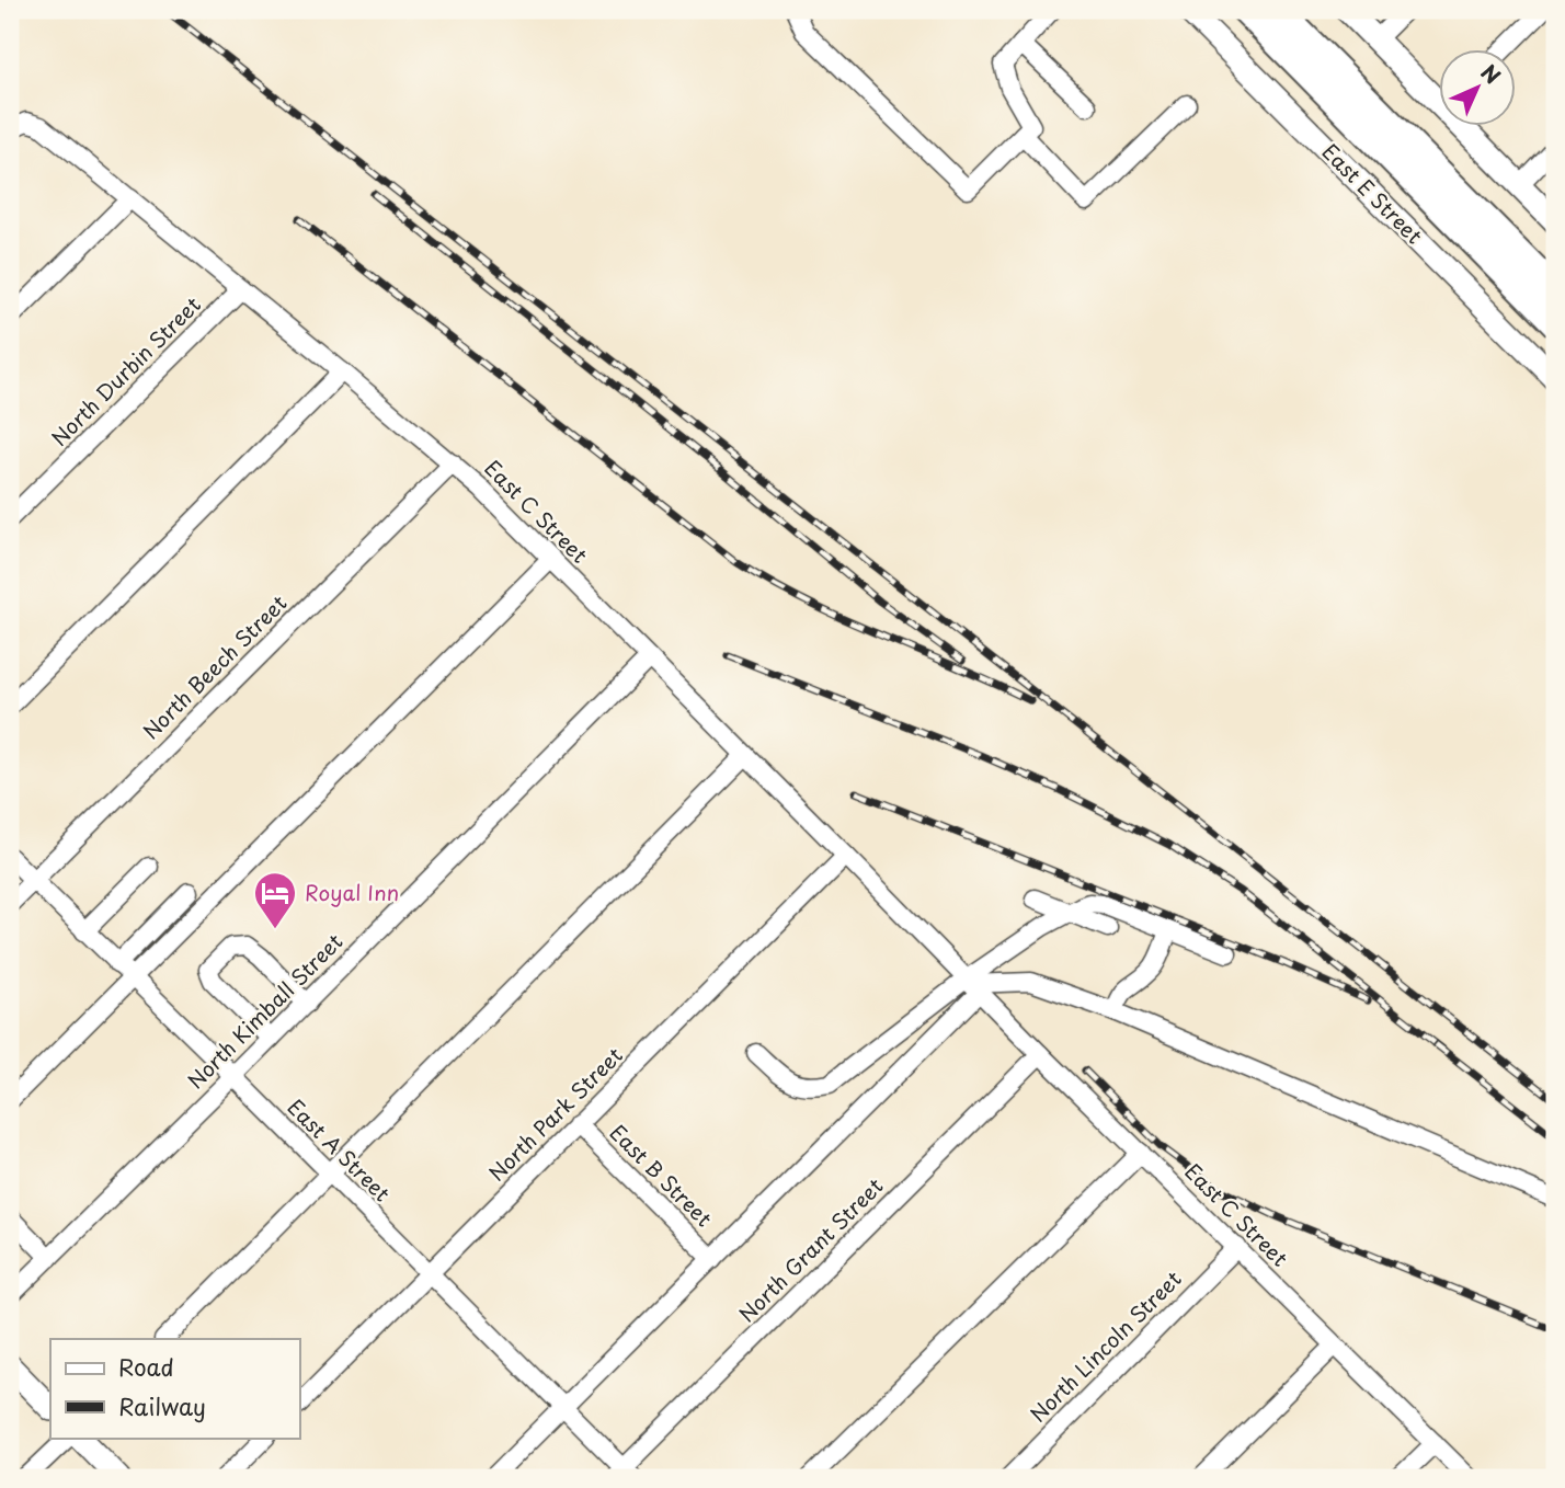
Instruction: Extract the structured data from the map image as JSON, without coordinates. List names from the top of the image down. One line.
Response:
{"streets":{"main road":["East E Street"],"street":["North Durbin Street","East C Street","North Beech Street","North Kimball Street","North Park Street","East A Street","East B Street","North Grant Street","North Lincoln Street"]},"crossings":[["North Durbin Street","East C Street"],["East C Street","North Beech Street"],["East C Street","North Kimball Street"],["East C Street","North Park Street"],["East C Street","North Grant Street"],["East C Street","North Lincoln Street"],["North Beech Street","East A Street"],["North Kimball Street","East A Street"],["North Park Street","East A Street"],["North Park Street","East B Street"],["East A Street","North Grant Street"]],"places":{"hotel":["Royal Inn"]},"legend":["Road","Railway"],"north":"top right"}
